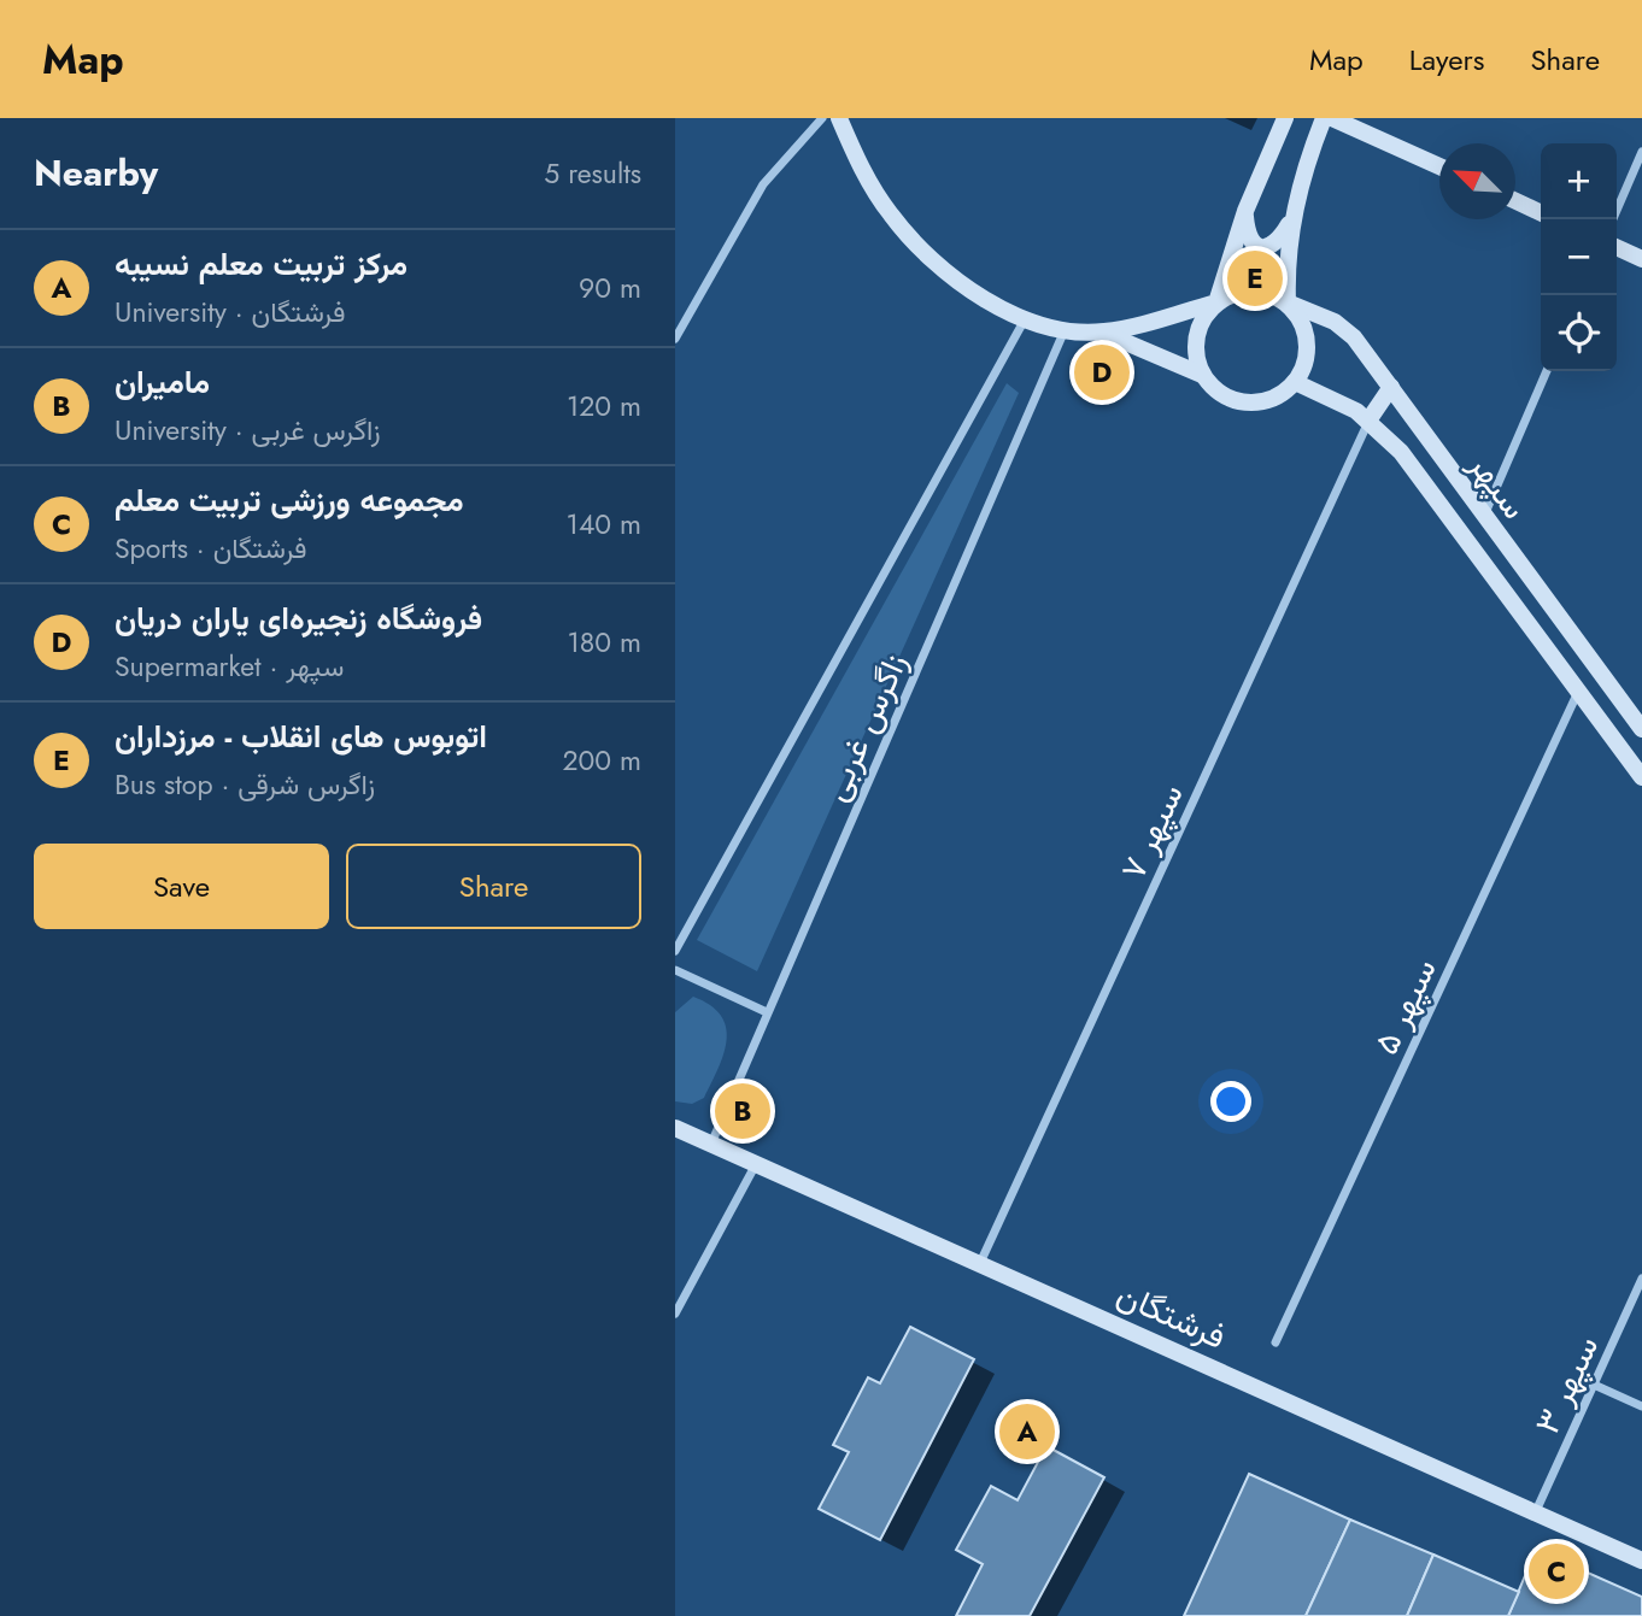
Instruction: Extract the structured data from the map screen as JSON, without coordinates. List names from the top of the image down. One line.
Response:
{"streets":{"street":["سپهر","زاگرس غربی","سپهر ۷","سپهر ۵","فرشتگان","سپهر ۳"]},"crossings":[["سپهر","سپهر ۷"],["سپهر","سپهر ۵"],["زاگرس غربی","فرشتگان"],["سپهر ۷","فرشتگان"],["فرشتگان","سپهر ۳"]],"north":"top left","page":{"header":"Map","nav":["Map","Layers","Share"],"heading":["Nearby","5 results"],"map_buttons":["+","−"],"list":[{"mark":"A","name":"مرکز تربیت معلم نسیبه","note":"University · فرشتگان","value":"90 m"},{"mark":"B","name":"مامیران","note":"University · زاگرس غربی","value":"120 m"},{"mark":"C","name":"مجموعه ورزشی تربیت معلم","note":"Sports · فرشتگان","value":"140 m"},{"mark":"D","name":"فروشگاه زنجیره‌ای یاران دریان","note":"Supermarket · سپهر","value":"180 m"},{"mark":"E","name":"اتوبوس های انقلاب - مرزداران","note":"Bus stop · زاگرس شرقی","value":"200 m"}],"pins":["E","D","B","A","C"],"buttons":["Save","Share"]}}
